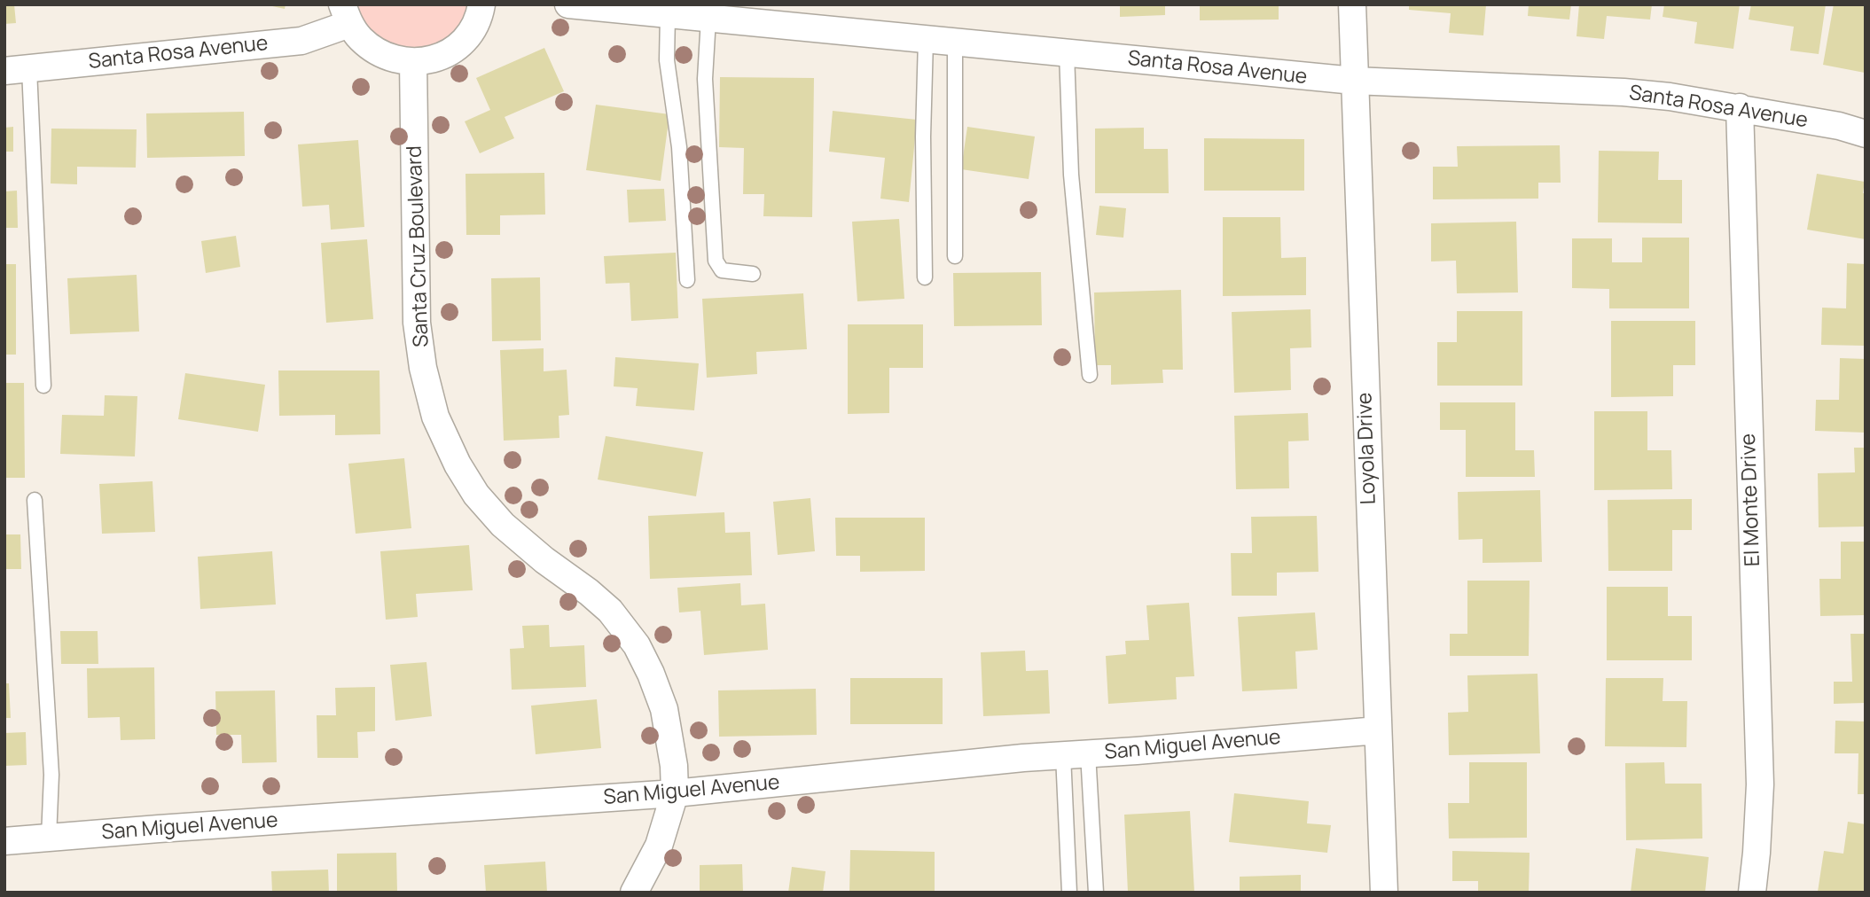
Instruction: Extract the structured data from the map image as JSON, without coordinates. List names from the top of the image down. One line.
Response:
{"streets":{"street":["Santa Rosa Avenue","Santa Cruz Boulevard","Loyola Drive","El Monte Drive","San Miguel Avenue"]},"crossings":[["Santa Rosa Avenue","Loyola Drive"],["Santa Rosa Avenue","El Monte Drive"],["Santa Cruz Boulevard","San Miguel Avenue"],["Loyola Drive","San Miguel Avenue"]]}
